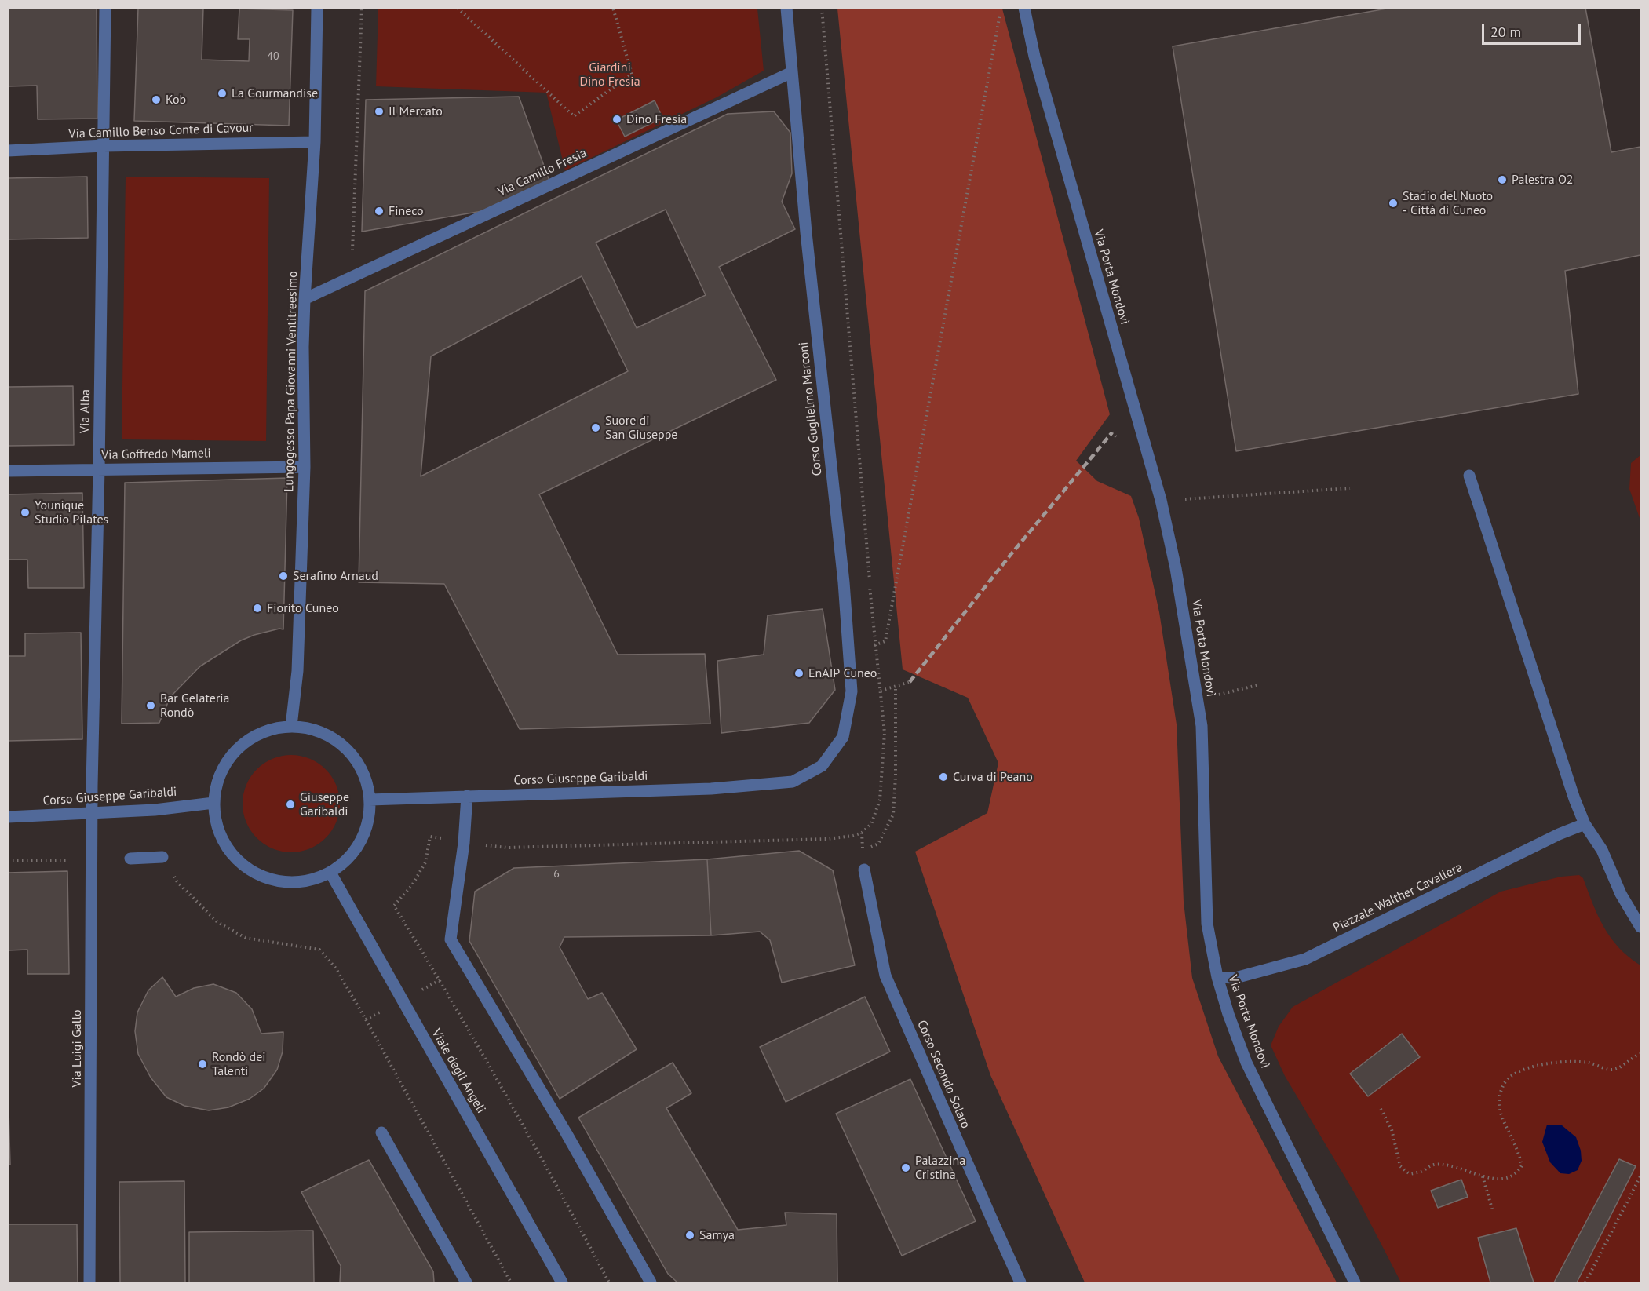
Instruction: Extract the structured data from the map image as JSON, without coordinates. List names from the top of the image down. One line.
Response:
{"streets":{"street":["Via Camillo Benso Conte di Cavour","Via Camillo Fresia","Via Porta Mondovì","Lungogesso Papa Giovanni Ventitreesimo","Corso Guglielmo Marconi","Via Alba","Via Goffredo Mameli","Corso Giuseppe Garibaldi","Piazzale Walther Cavallera","Via Luigi Gallo","Viale degli Angeli","Corso Secondo Solaro"]},"crossings":[["Via Camillo Benso Conte di Cavour","Lungogesso Papa Giovanni Ventitreesimo"],["Via Camillo Benso Conte di Cavour","Via Alba"],["Via Camillo Fresia","Lungogesso Papa Giovanni Ventitreesimo"],["Via Camillo Fresia","Corso Guglielmo Marconi"],["Via Porta Mondovì","Piazzale Walther Cavallera"],["Lungogesso Papa Giovanni Ventitreesimo","Via Goffredo Mameli"],["Lungogesso Papa Giovanni Ventitreesimo","Corso Giuseppe Garibaldi"],["Lungogesso Papa Giovanni Ventitreesimo","Viale degli Angeli"],["Corso Guglielmo Marconi","Corso Giuseppe Garibaldi"],["Via Alba","Via Goffredo Mameli"],["Via Alba","Corso Giuseppe Garibaldi"],["Via Alba","Via Luigi Gallo"],["Corso Giuseppe Garibaldi","Via Luigi Gallo"],["Corso Giuseppe Garibaldi","Viale degli Angeli"]],"parks":["Giardini Dino Fresia"],"places":["La Gourmandise","Kob","Il Mercato","Dino Fresia","Palestra O2","Stadio del Nuoto - Città di Cuneo","Fineco","Suore di San Giuseppe","Younique Studio Pilates","Serafino Arnaud","Fiorito Cuneo","EnAIP Cuneo","Bar Gelateria Rondò","Curva di Peano","Giuseppe Garibaldi","Rondò dei Talenti","Palazzina Cristina","Samya"],"house_numbers":["40","6"],"scale_bar":"20 m"}
